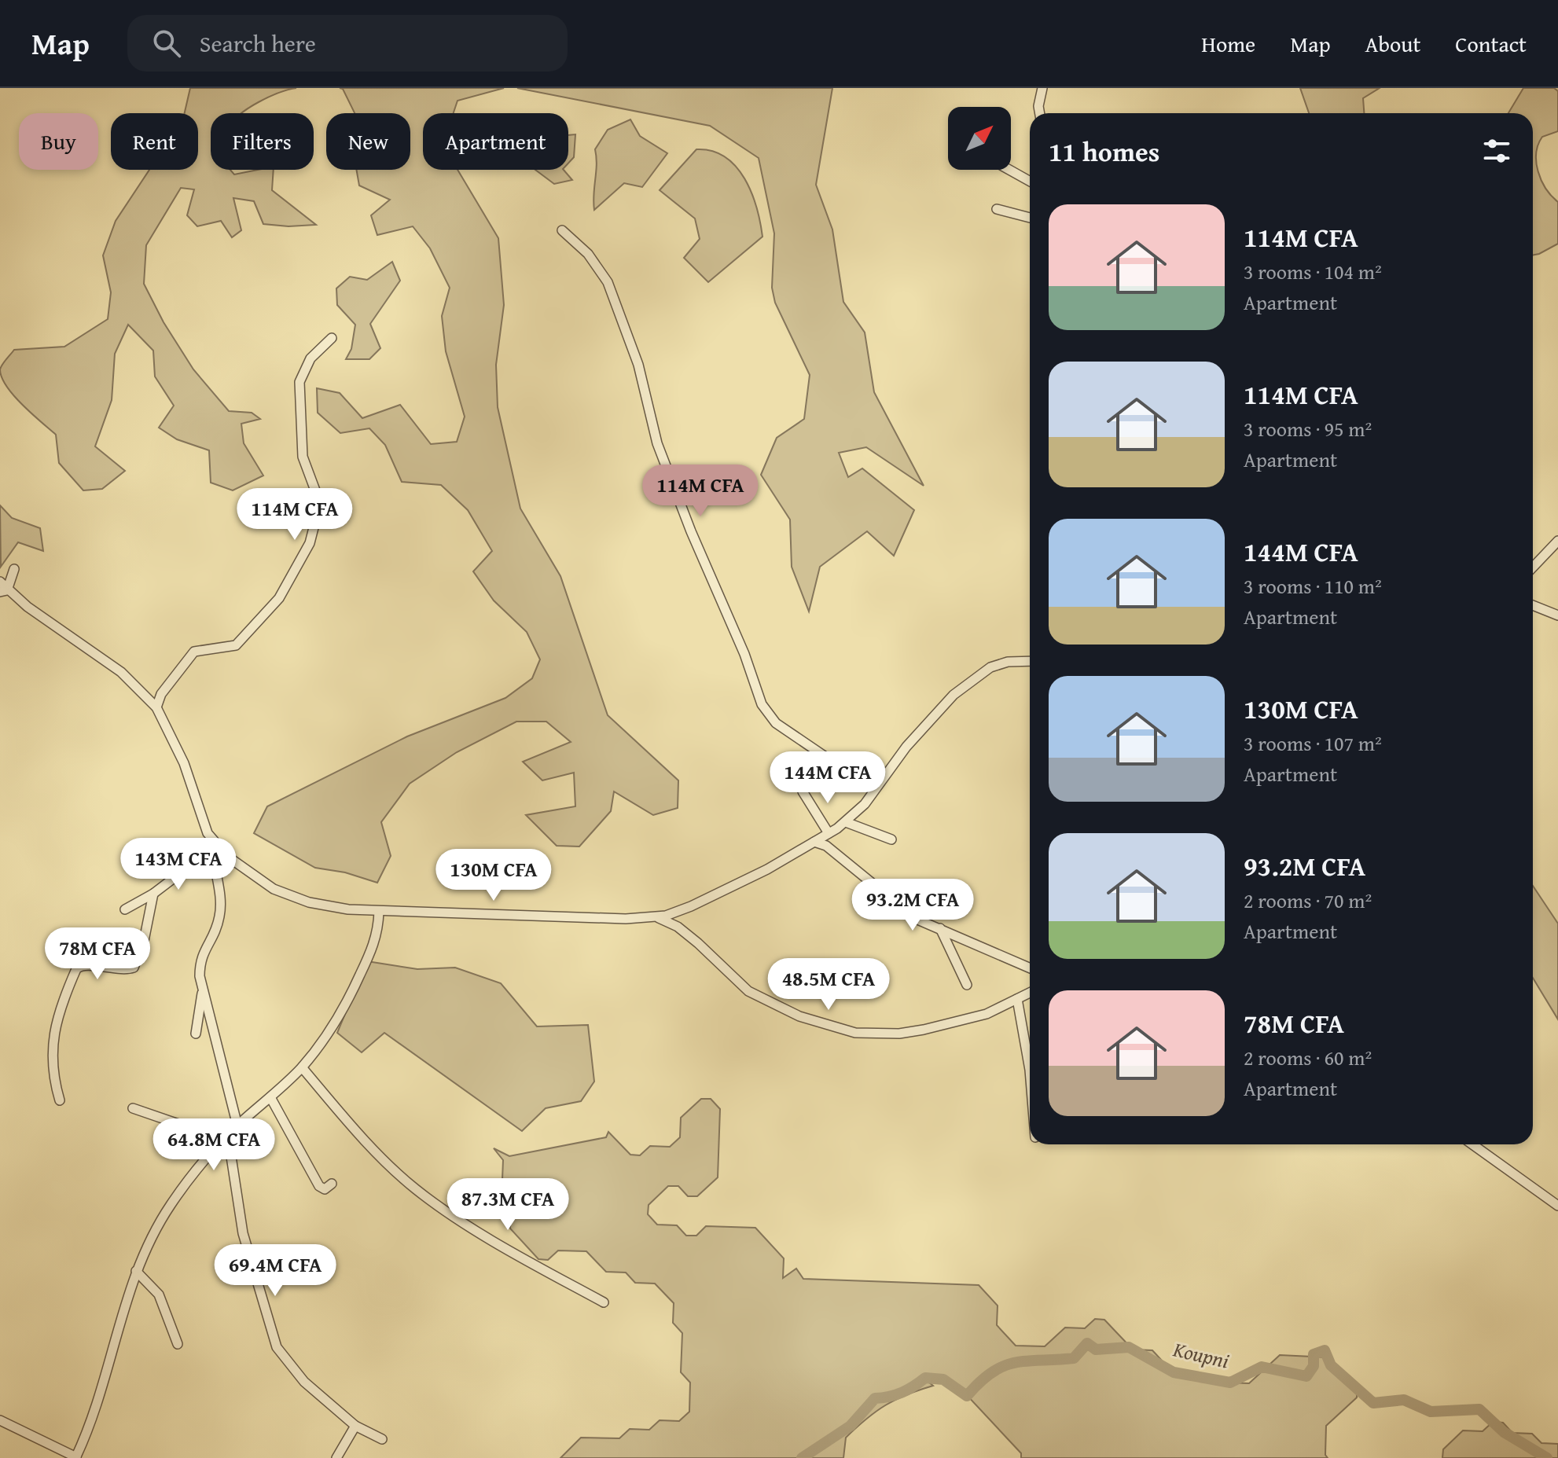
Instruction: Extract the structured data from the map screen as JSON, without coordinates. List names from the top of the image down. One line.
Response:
{"water":["Koupni"],"north":"top right","page":{"header":"Map","search":"Search here","nav":["Home","Map","About","Contact"],"chip":["Buy","Rent","Filters","New","Apartment"],"heading":"11 homes","list":[{"name":"114M CFA","note":"3 rooms · 104 m² · Apartment"},{"name":"114M CFA","note":"3 rooms · 95 m² · Apartment"},{"name":"144M CFA","note":"3 rooms · 110 m² · Apartment"},{"name":"130M CFA","note":"3 rooms · 107 m² · Apartment"},{"name":"93.2M CFA","note":"2 rooms · 70 m² · Apartment"},{"name":"78M CFA","note":"2 rooms · 60 m² · Apartment"}],"price":["114M CFA","114M CFA","144M CFA","143M CFA","130M CFA","93.2M CFA","78M CFA","48.5M CFA","64.8M CFA","87.3M CFA","69.4M CFA"]}}
